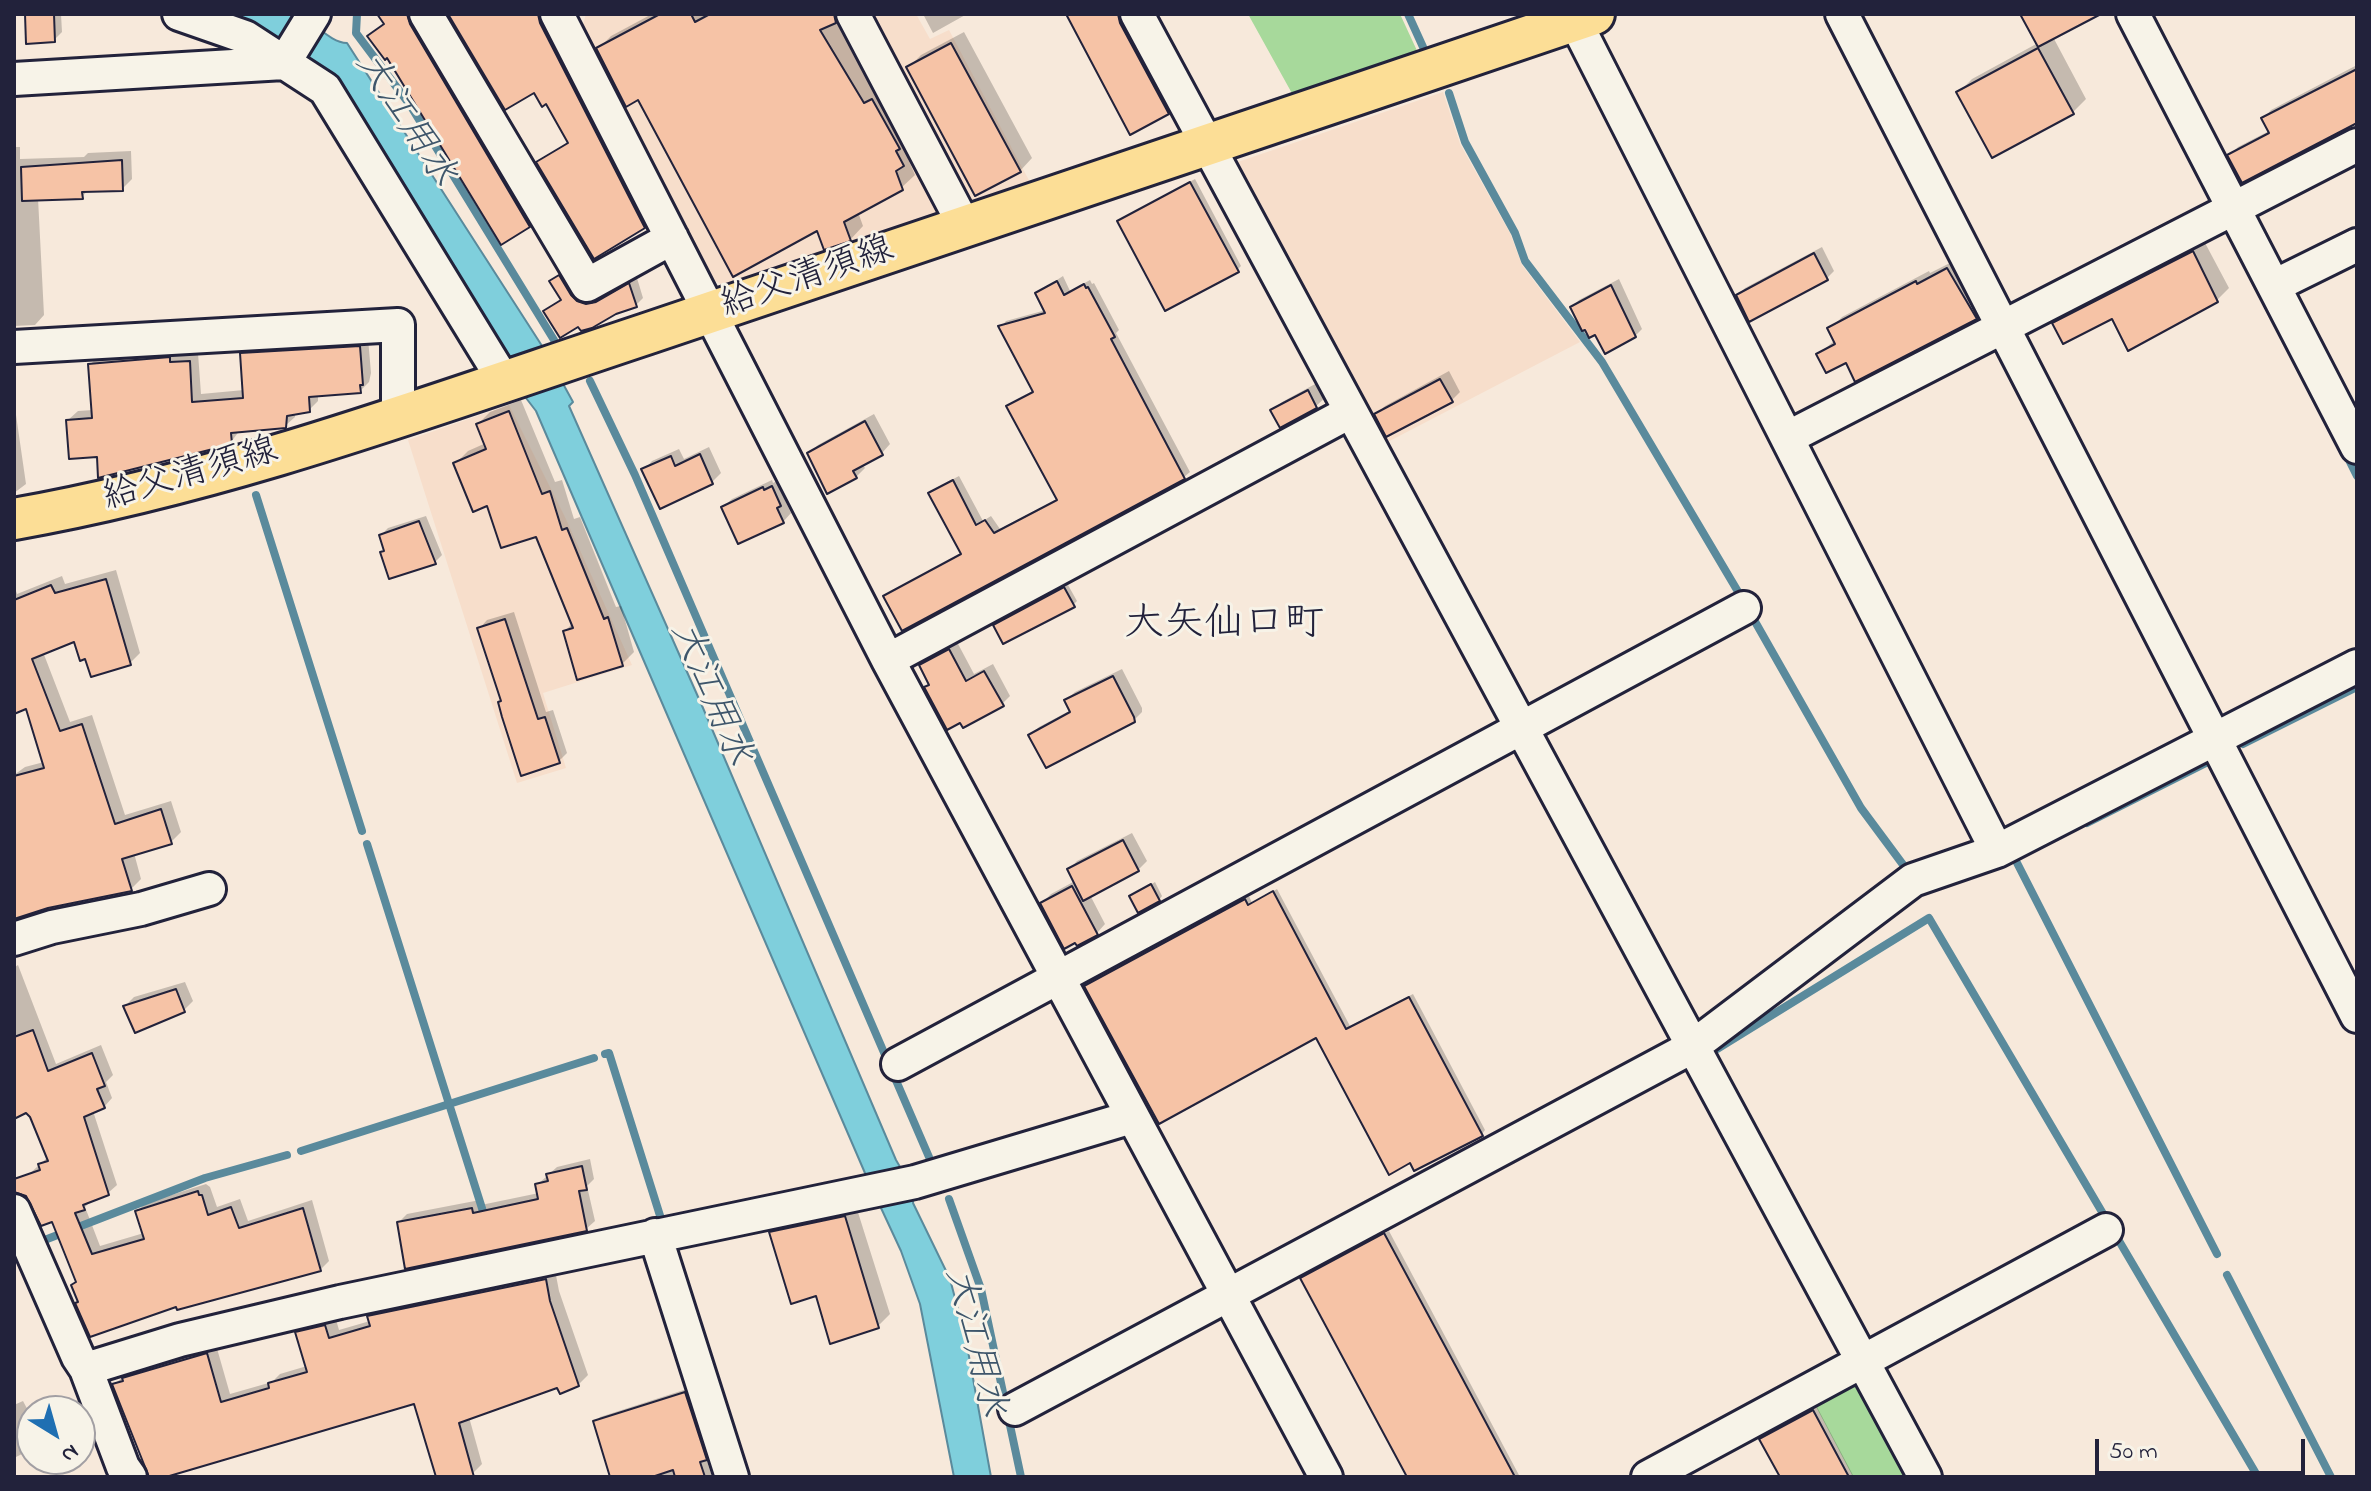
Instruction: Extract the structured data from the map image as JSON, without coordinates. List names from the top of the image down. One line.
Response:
{"streets":{"main road":["給父清須線"]},"districts":["大矢仙口町"],"water":["大江用水"],"scale_bar":"50 m","north":"bottom right"}
